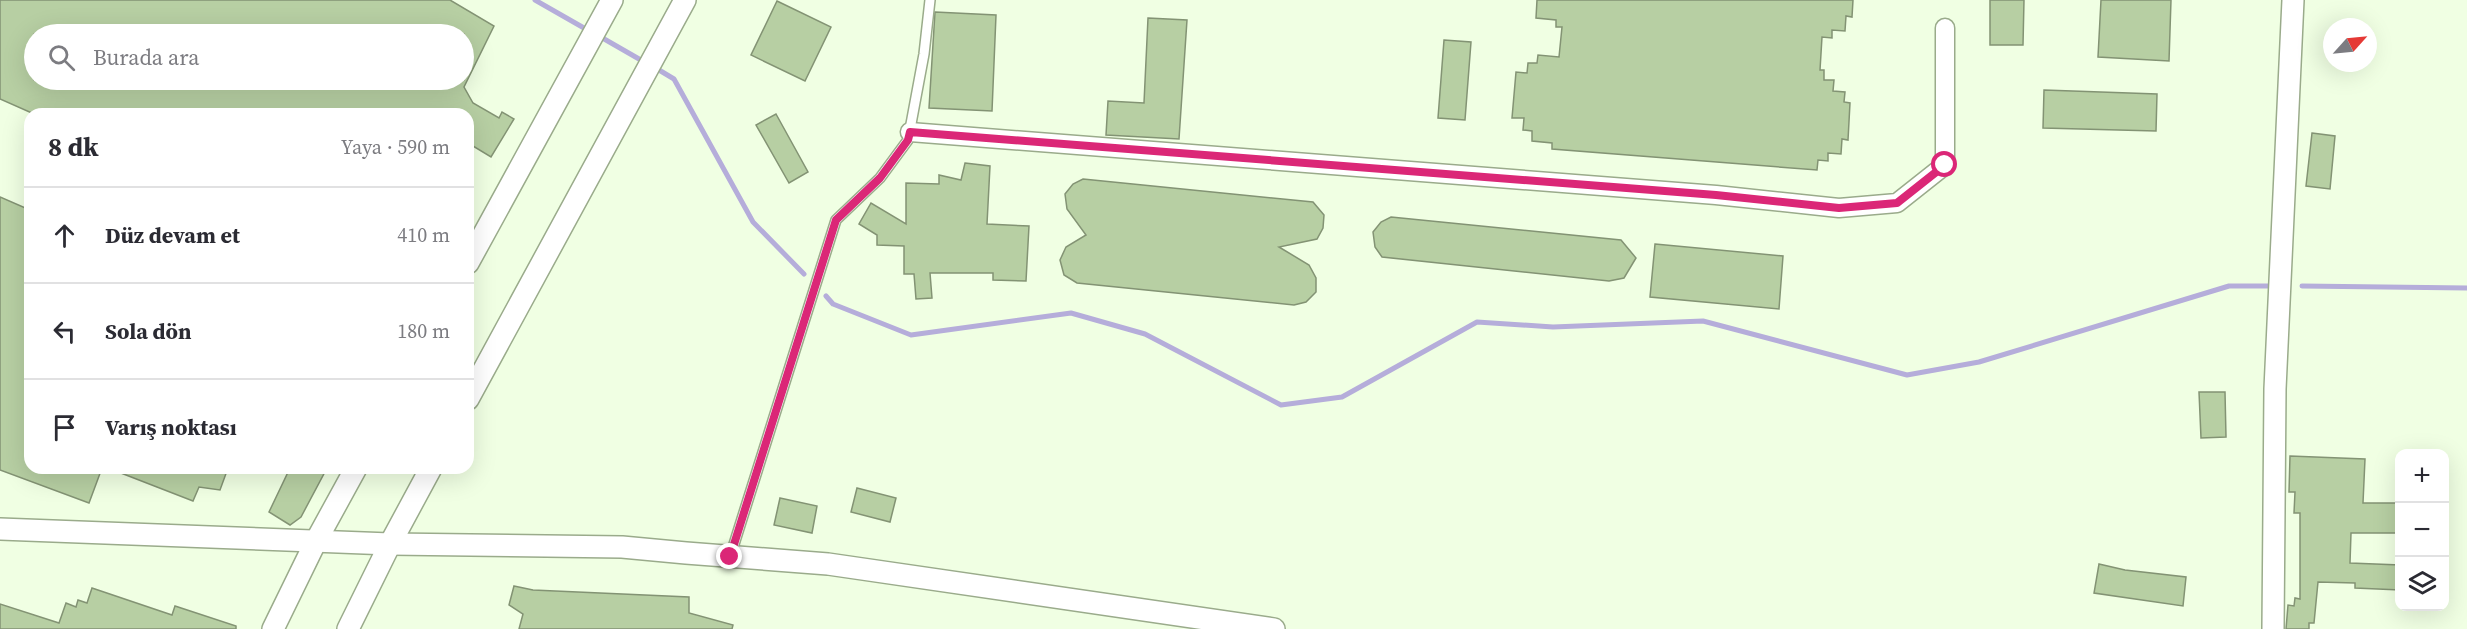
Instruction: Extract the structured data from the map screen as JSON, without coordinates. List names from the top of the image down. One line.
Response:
{"north":"top right","page":{"search":"Burada ara","heading":["8 dk","Yaya · 590 m"],"list":[["Düz devam et","410 m"],["Sola dön","180 m"],"Varış noktası"],"map_buttons":["+","−"]}}
